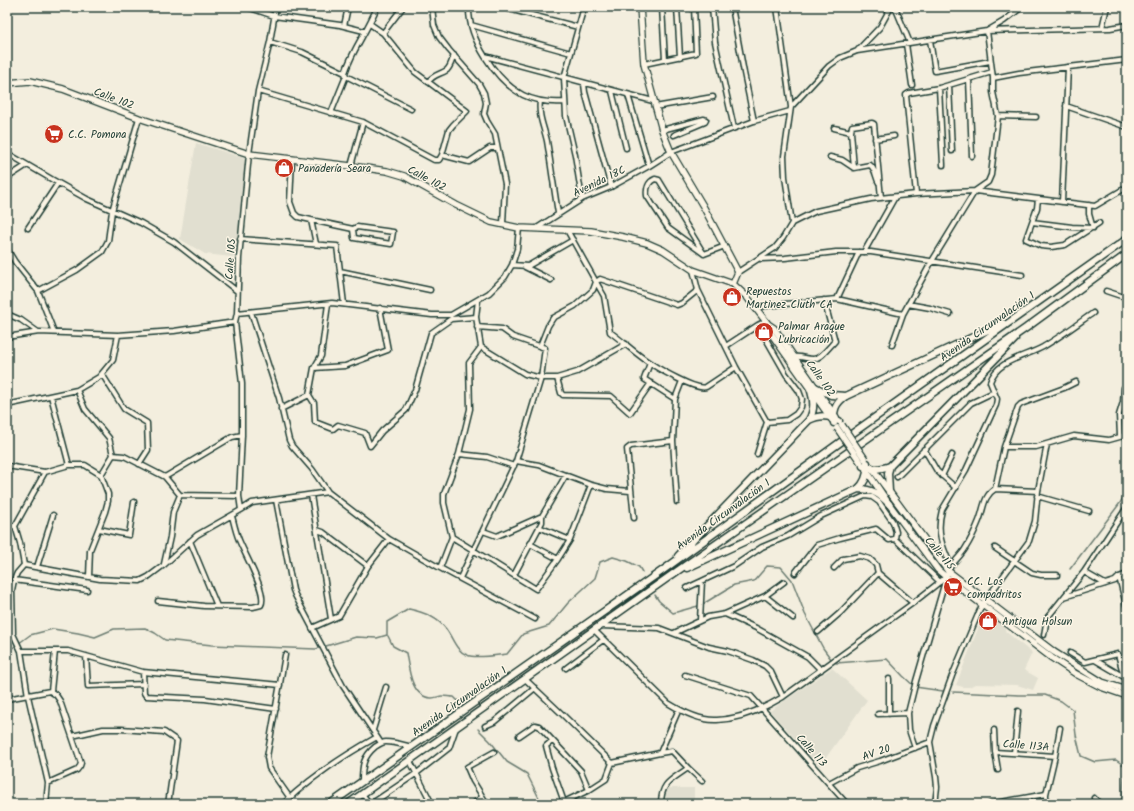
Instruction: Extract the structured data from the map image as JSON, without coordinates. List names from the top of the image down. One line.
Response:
{"streets":{"main road":["Calle 102","Avenida Circunvalación 1","Calle 115"],"street":["Avenida 18C","Calle 105","Calle 113A","Calle 113","AV 20"]},"crossings":[["Calle 102","Avenida 18C"],["Calle 102","Calle 105"],["Calle 102","Calle 115"],["Calle 113","AV 20"]],"places":{"supermarket":["C.C. Pomona","CC. Los compadritos"],"shop":["Panadería Seara","Repuestos Martinez Cluth CA","Palmar Araque Lubricación","Antigua Holsun"]}}
